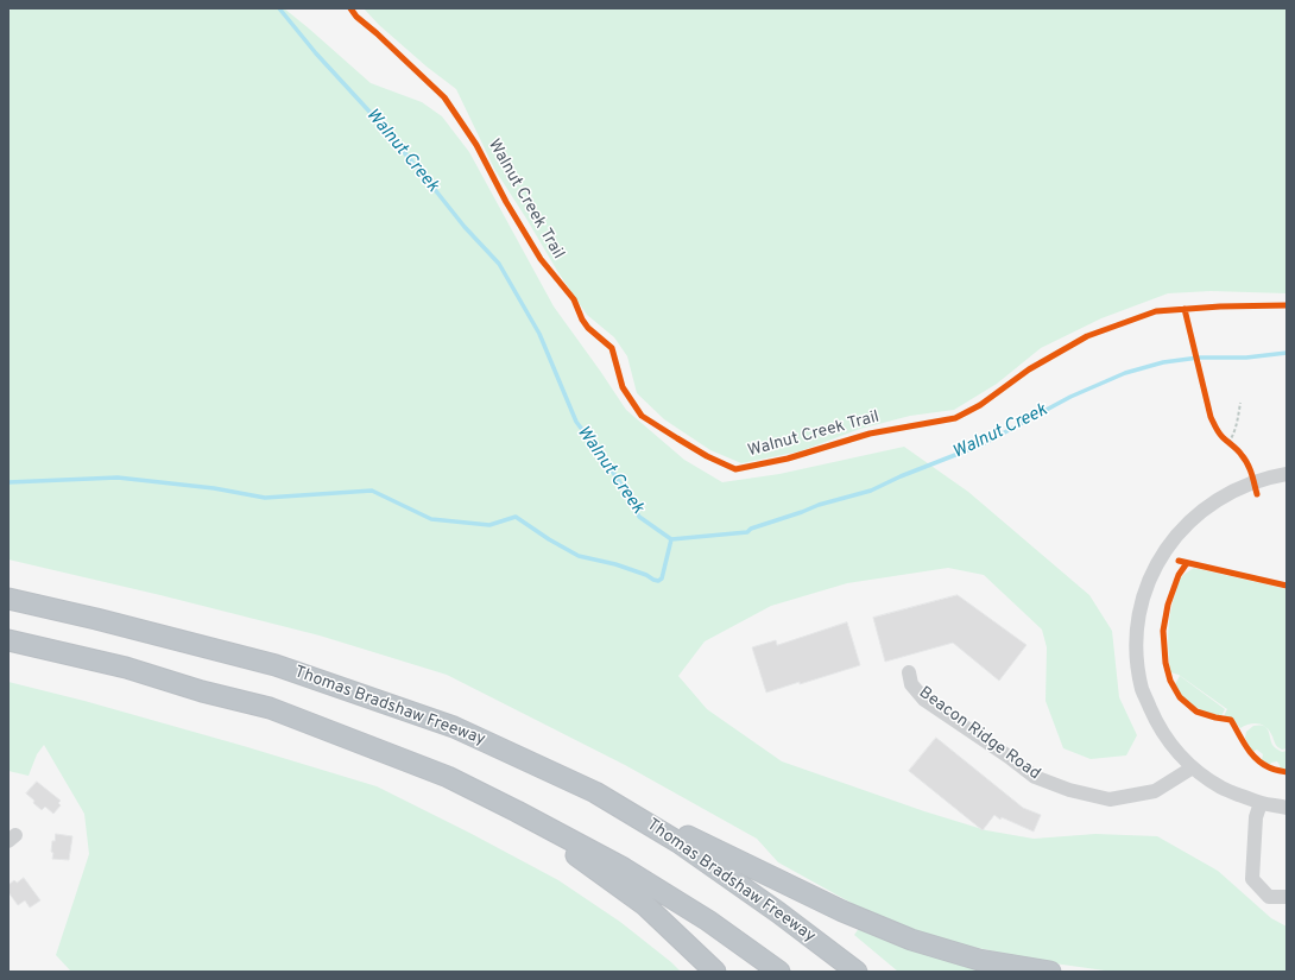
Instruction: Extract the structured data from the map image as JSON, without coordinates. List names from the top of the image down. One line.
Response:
{"streets":{"highway":["Thomas Bradshaw Freeway"],"street":["Beacon Ridge Road"],"cycle path":["Walnut Creek Trail"]},"water":["Walnut Creek"]}
